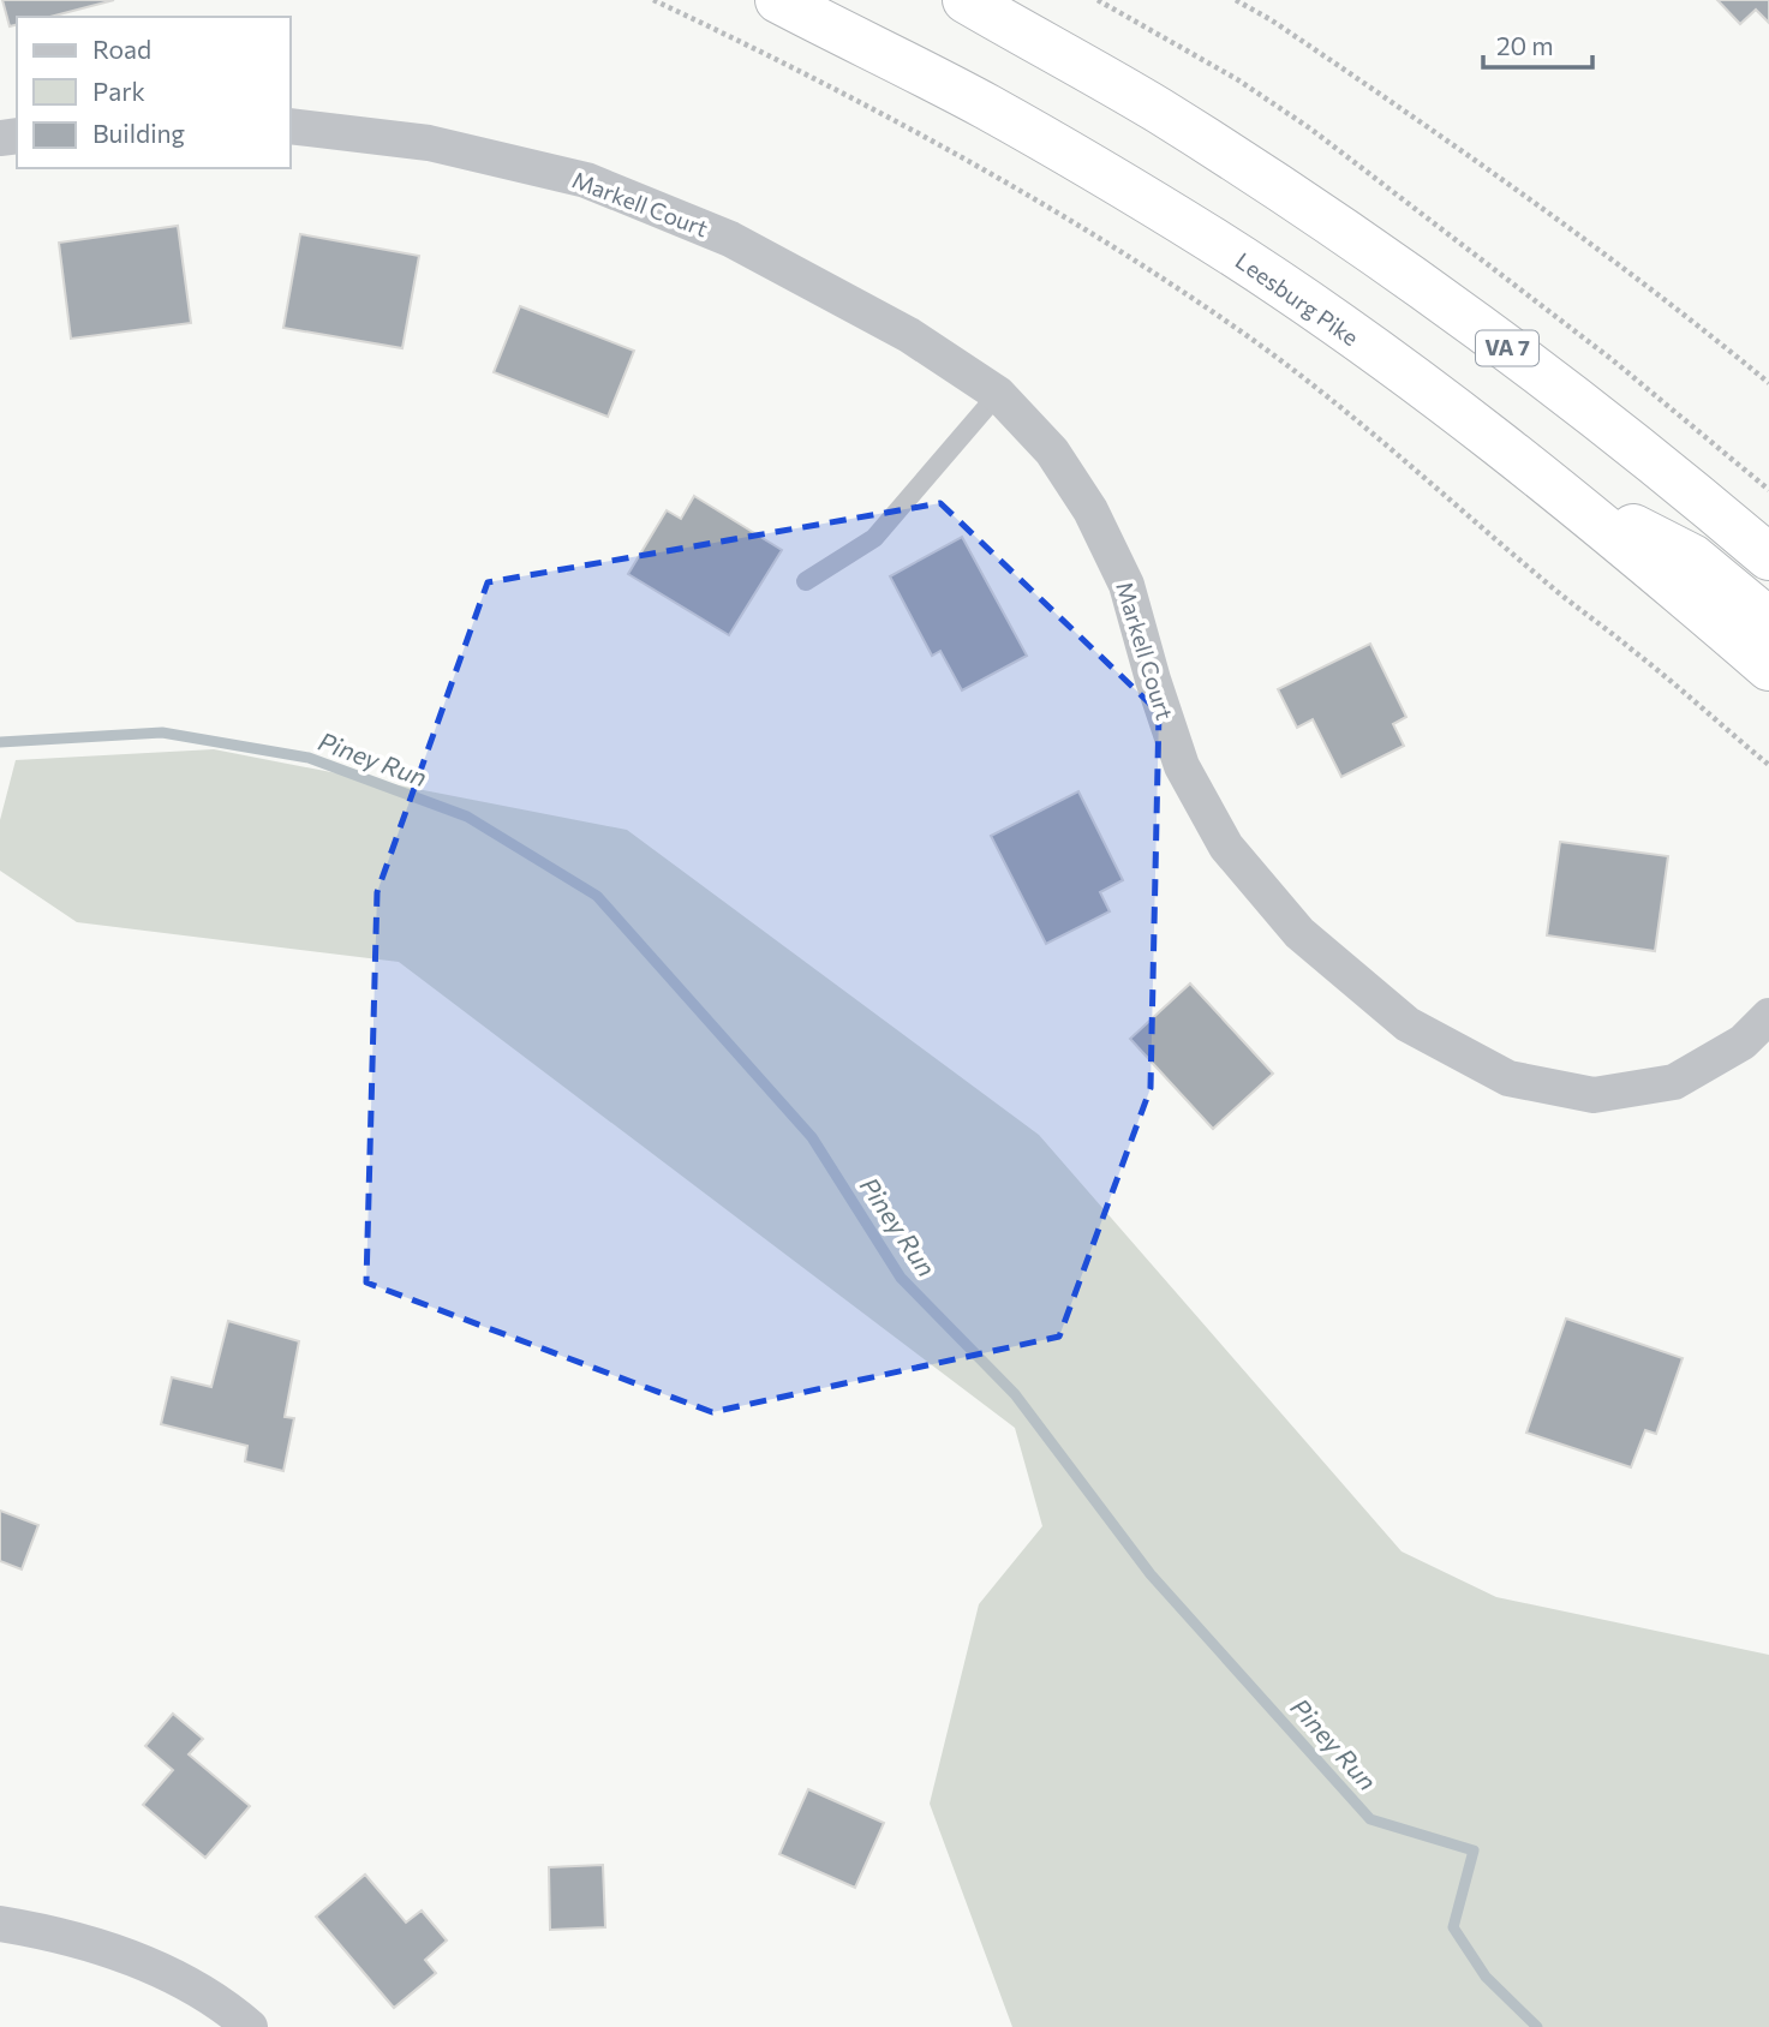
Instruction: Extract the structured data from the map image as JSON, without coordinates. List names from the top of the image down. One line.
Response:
{"streets":{"highway":["Leesburg Pike","VA 7"],"street":["Markell Court"]},"water":["Piney Run"],"legend":["Road","Park","Building"],"scale_bar":"20 m"}
